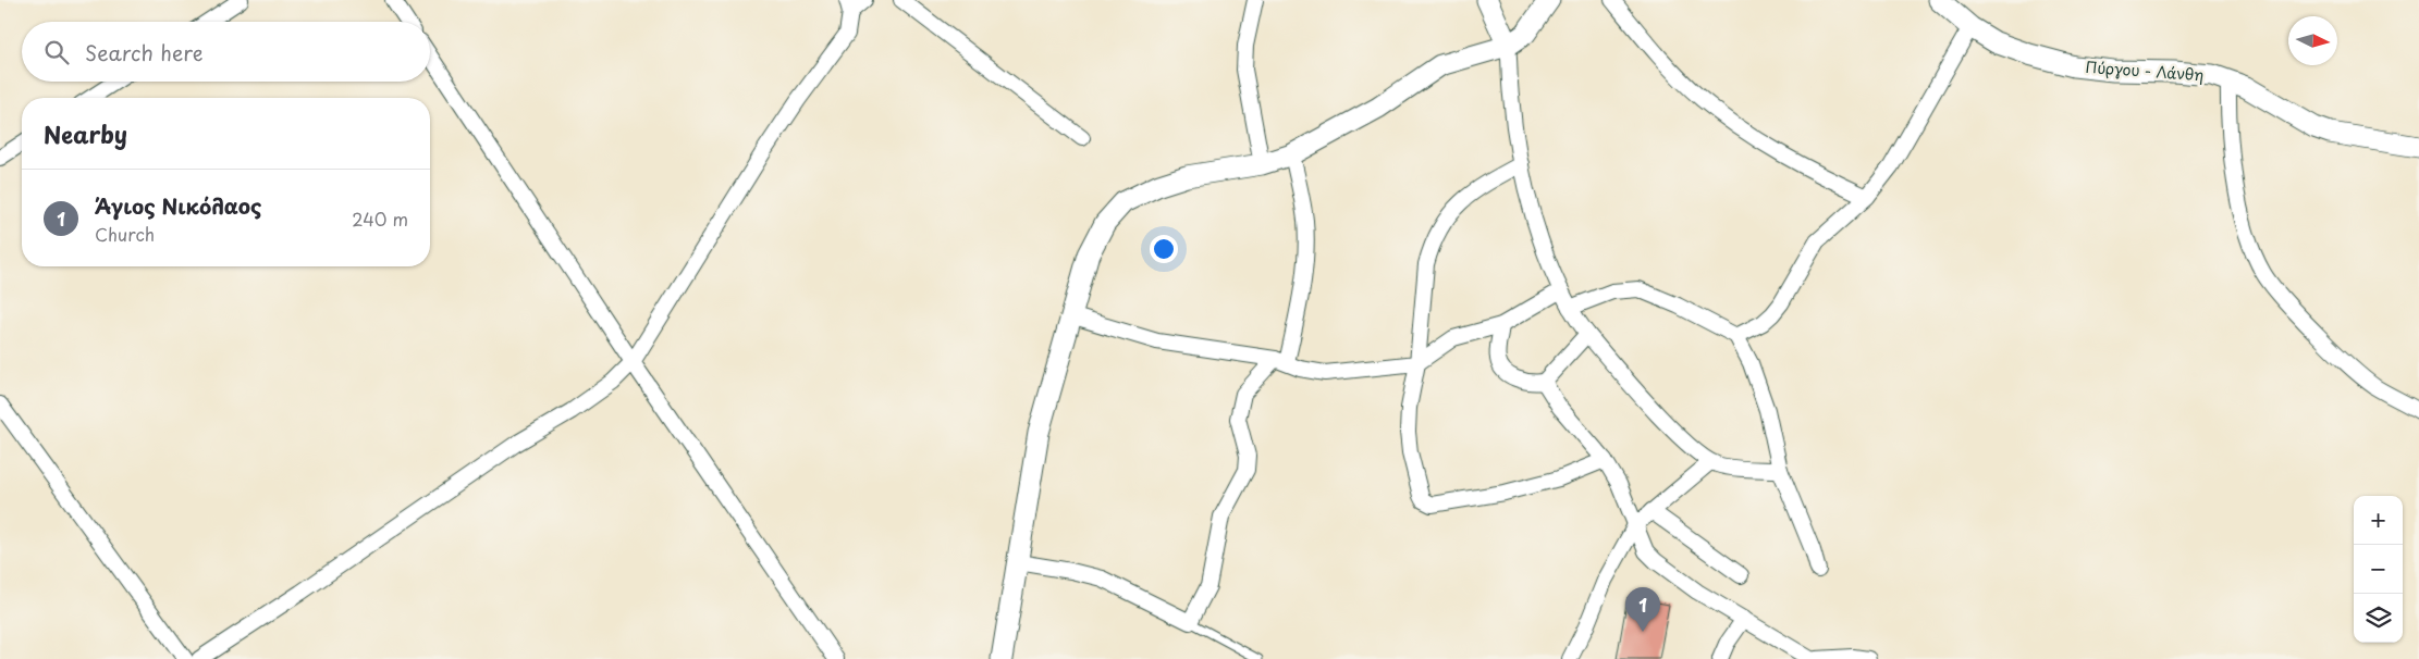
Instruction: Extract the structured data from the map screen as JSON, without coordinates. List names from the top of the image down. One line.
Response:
{"streets":{"street":["Πύργου - Λάνθη"]},"north":"right","page":{"search":"Search here","heading":"Nearby","list":[{"mark":"1","name":"Άγιος Νικόλαος","note":"Church","value":"240 m"}],"map_buttons":["+","−"],"pins":"1"}}
